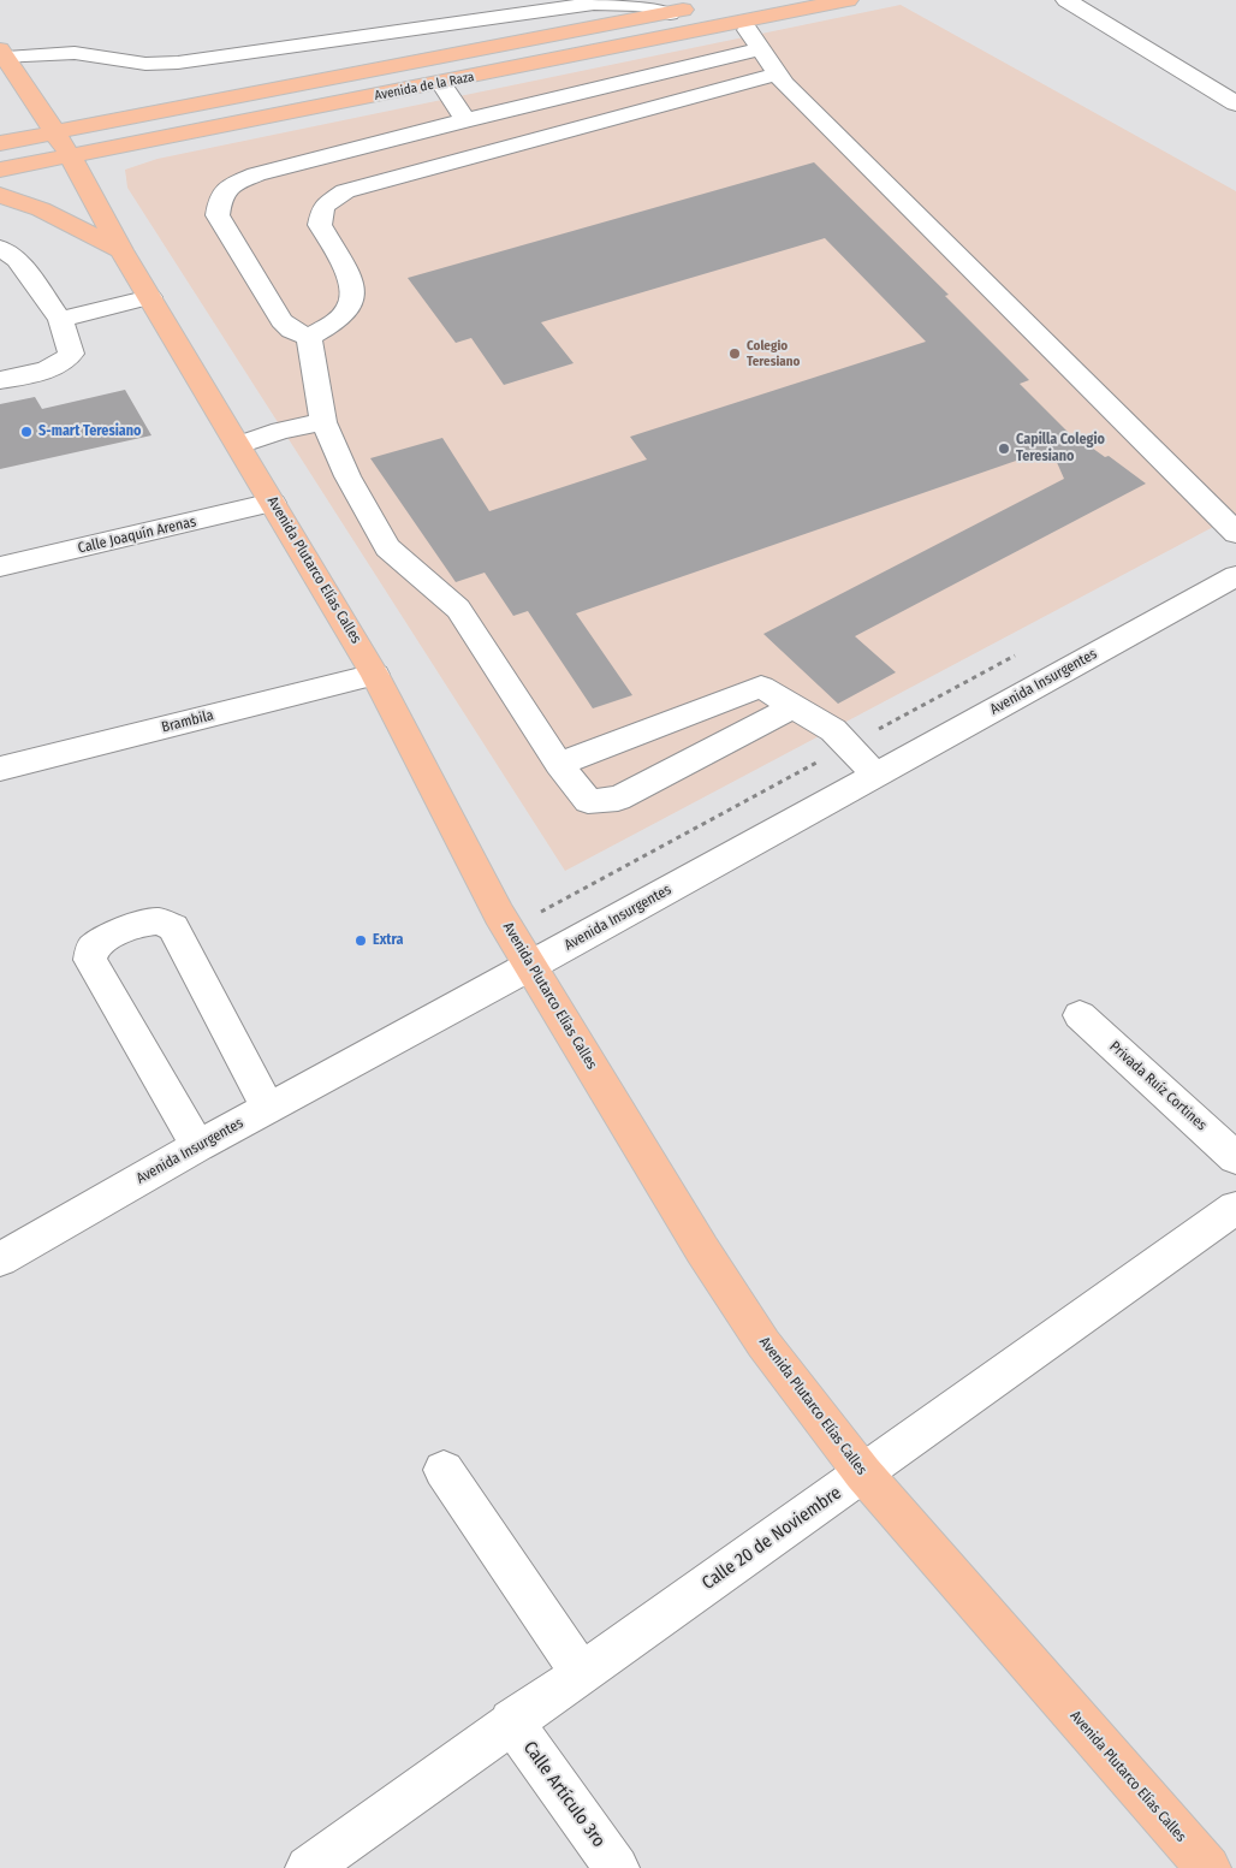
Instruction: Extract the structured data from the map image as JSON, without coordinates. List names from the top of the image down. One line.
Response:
{"streets":{"main road":["Avenida de la Raza","Avenida Plutarco Elías Calles"],"street":["Calle Joaquín Arenas","Avenida Insurgentes","Brambila","Privada Ruíz Cortines","Calle 20 de Noviembre","Calle Artículo 3ro"]},"crossings":[["Avenida de la Raza","Avenida Plutarco Elías Calles"],["Calle Joaquín Arenas","Avenida Plutarco Elías Calles"],["Avenida Plutarco Elías Calles","Avenida Insurgentes"],["Avenida Plutarco Elías Calles","Brambila"],["Avenida Plutarco Elías Calles","Calle 20 de Noviembre"],["Calle 20 de Noviembre","Calle Artículo 3ro"]],"places":["Colegio Teresiano","S-mart Teresiano","Capilla Colegio Teresiano","Extra"]}
